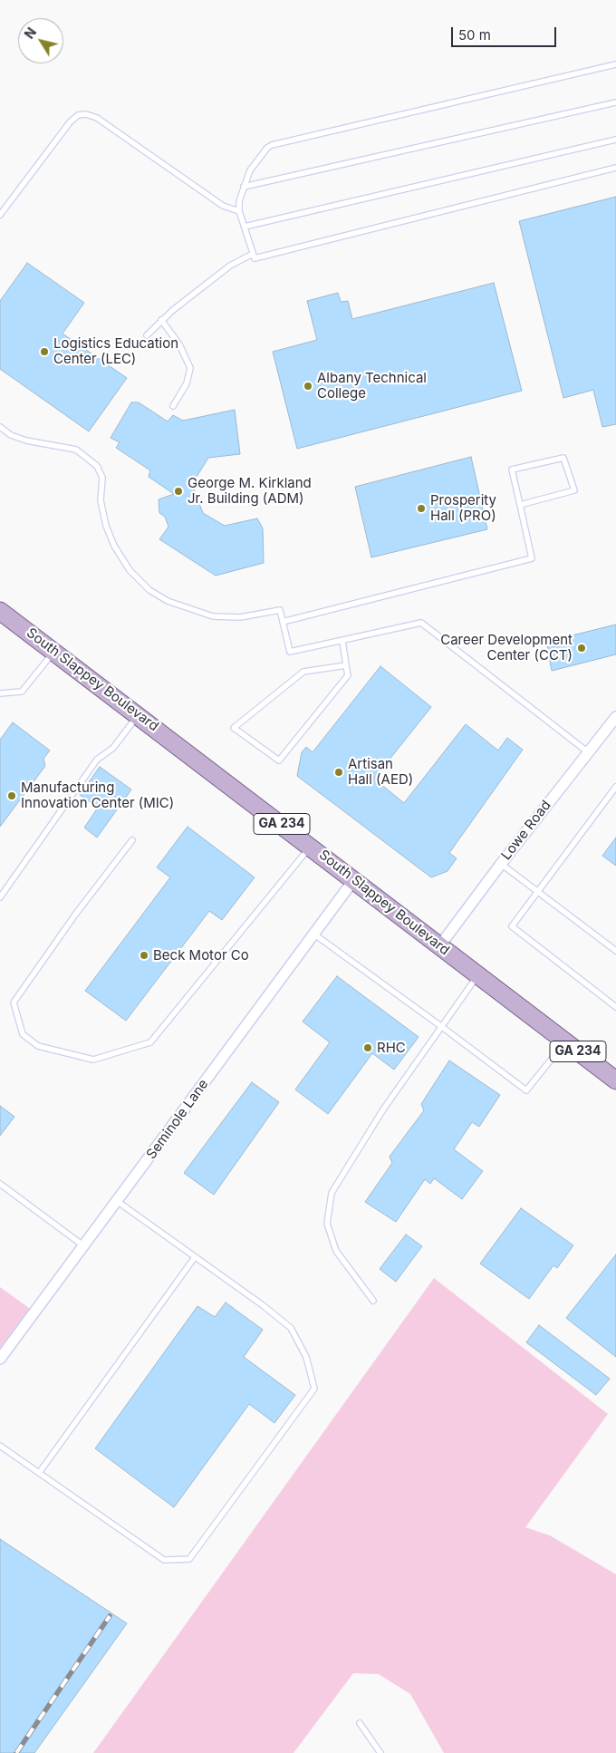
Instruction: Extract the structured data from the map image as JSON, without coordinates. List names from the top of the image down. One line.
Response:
{"streets":{"main road":["South Slappey Boulevard","GA 234"],"street":["Lowe Road","Seminole Lane"]},"crossings":[["South Slappey Boulevard","Lowe Road"],["South Slappey Boulevard","Seminole Lane"]],"places":["Logistics Education Center (LEC)","Albany Technical College","George M. Kirkland Jr. Building (ADM)","Prosperity Hall (PRO)","Career Development Center (CCT)","Artisan Hall (AED)","Manufacturing Innovation Center (MIC)","Beck Motor Co","RHC"],"scale_bar":"50 m","north":"top left"}
